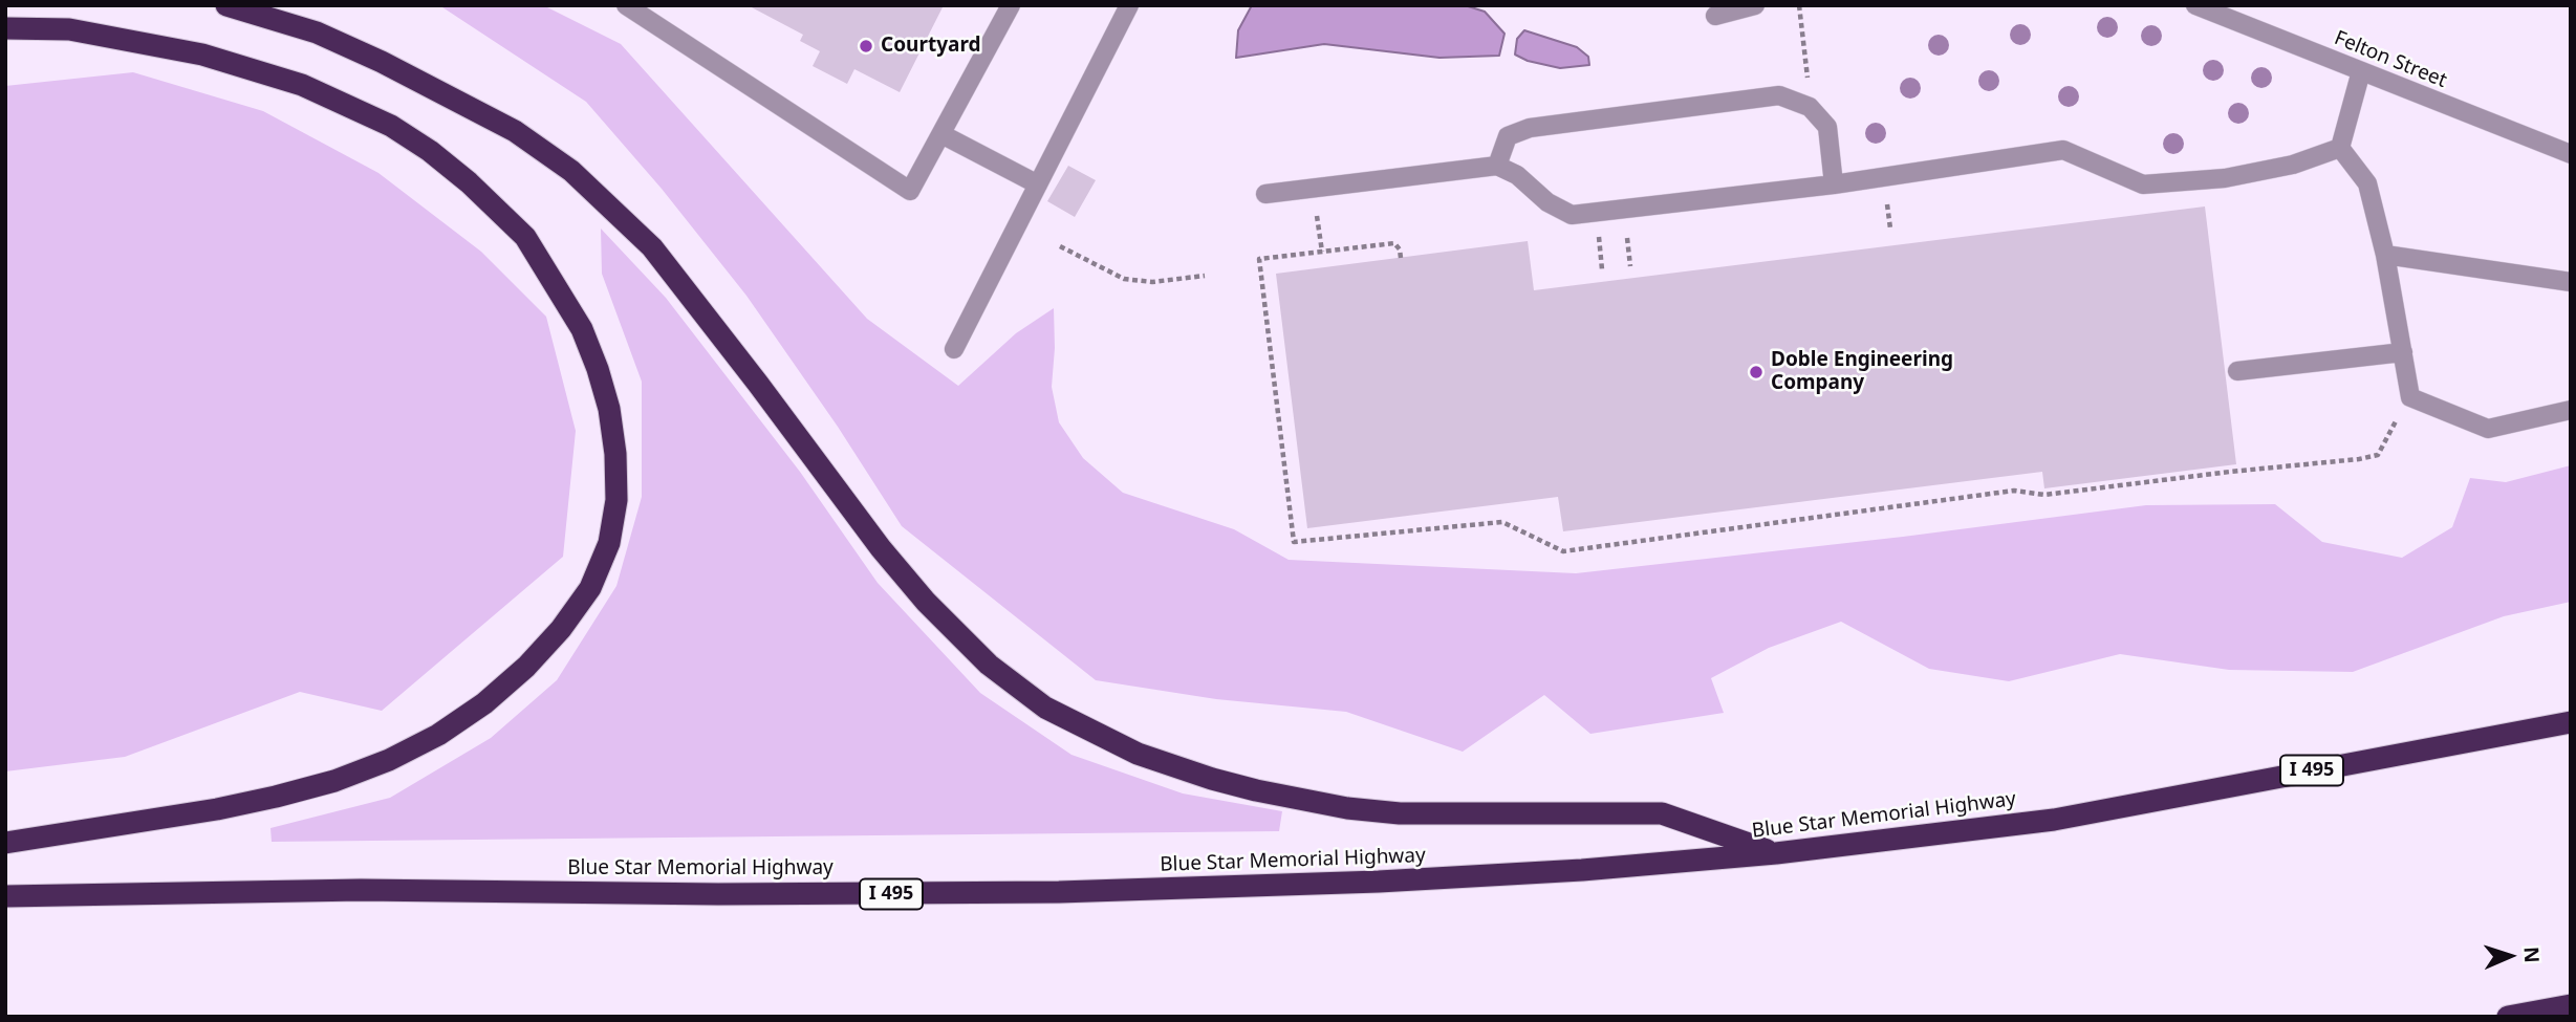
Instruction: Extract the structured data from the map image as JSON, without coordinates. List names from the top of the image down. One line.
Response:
{"streets":{"highway":["I 495","Blue Star Memorial Highway"],"street":["Felton Street"]},"places":["Courtyard","Doble Engineering Company"],"north":"right"}
